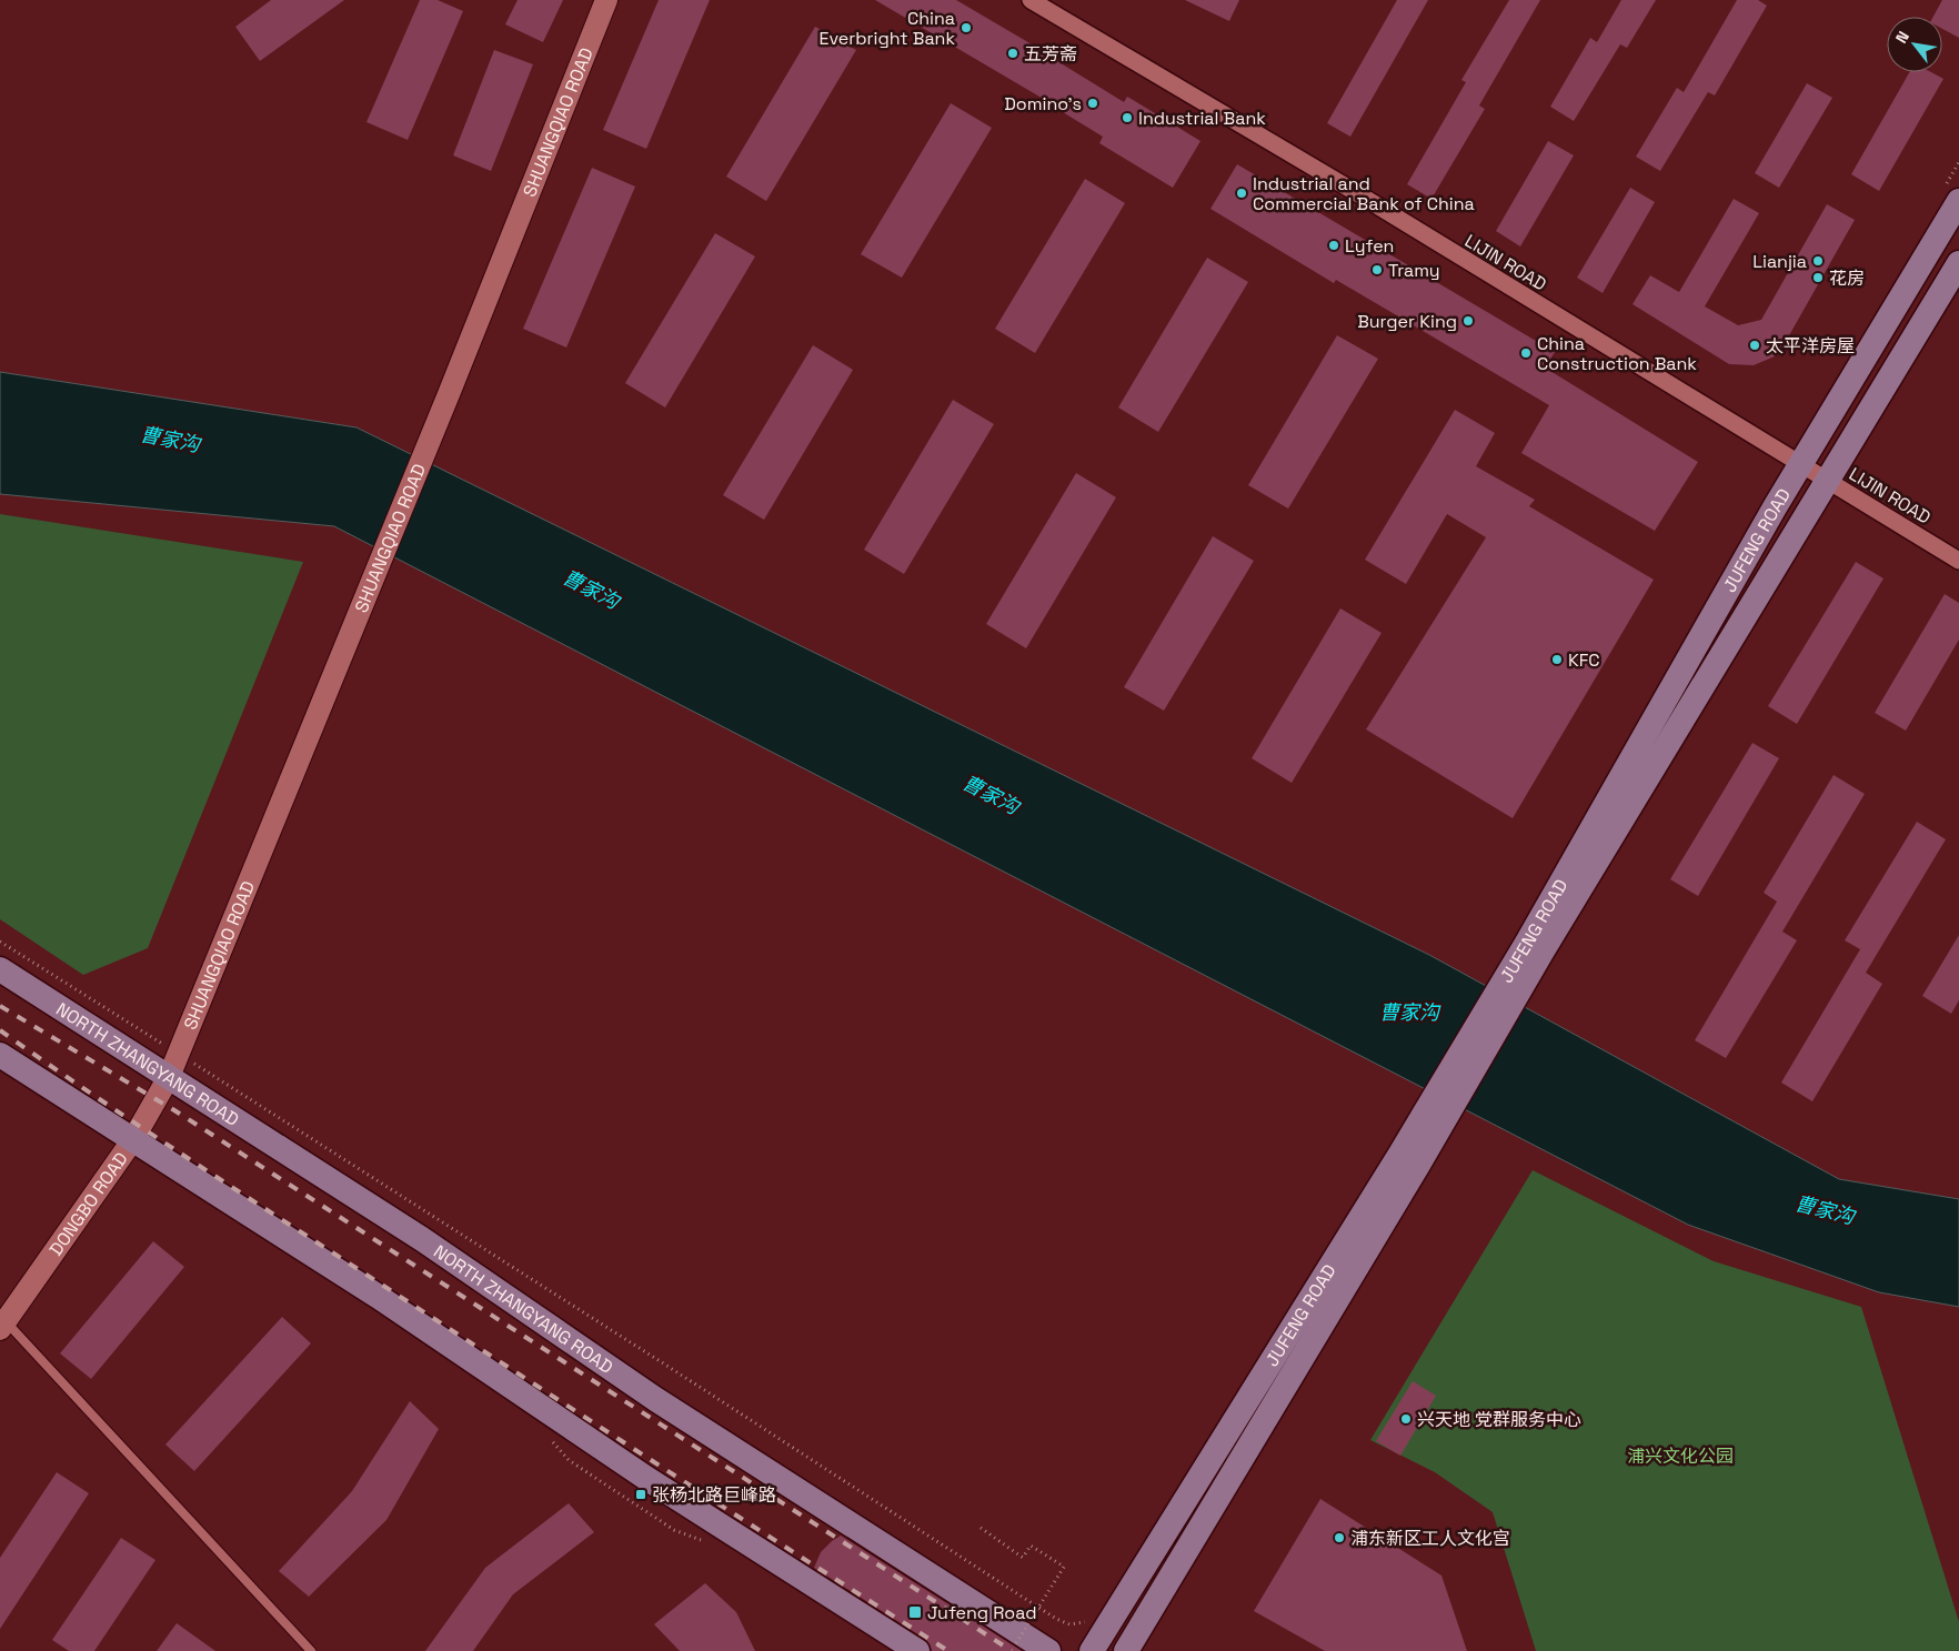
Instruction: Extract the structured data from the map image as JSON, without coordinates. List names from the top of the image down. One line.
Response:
{"streets":{"main road":["JUFENG ROAD","NORTH ZHANGYANG ROAD"],"street":["SHUANGQIAO ROAD","LIJIN ROAD","DONGBO ROAD"]},"crossings":[["SHUANGQIAO ROAD","NORTH ZHANGYANG ROAD"],["SHUANGQIAO ROAD","DONGBO ROAD"],["LIJIN ROAD","JUFENG ROAD"],["NORTH ZHANGYANG ROAD","DONGBO ROAD"]],"water":["曹家沟"],"parks":["浦兴文化公园"],"places":{"other":["China Everbright Bank","五芳斋","Domino's","Industrial Bank","Industrial and Commercial Bank of China","Lyfen","Lianjia","Tramy","花房","Burger King","太平洋房屋","China Construction Bank","KFC","兴天地 党群服务中心","浦东新区工人文化宫"],"transit":["张杨北路巨峰路","Jufeng Road"]},"north":"top left"}
